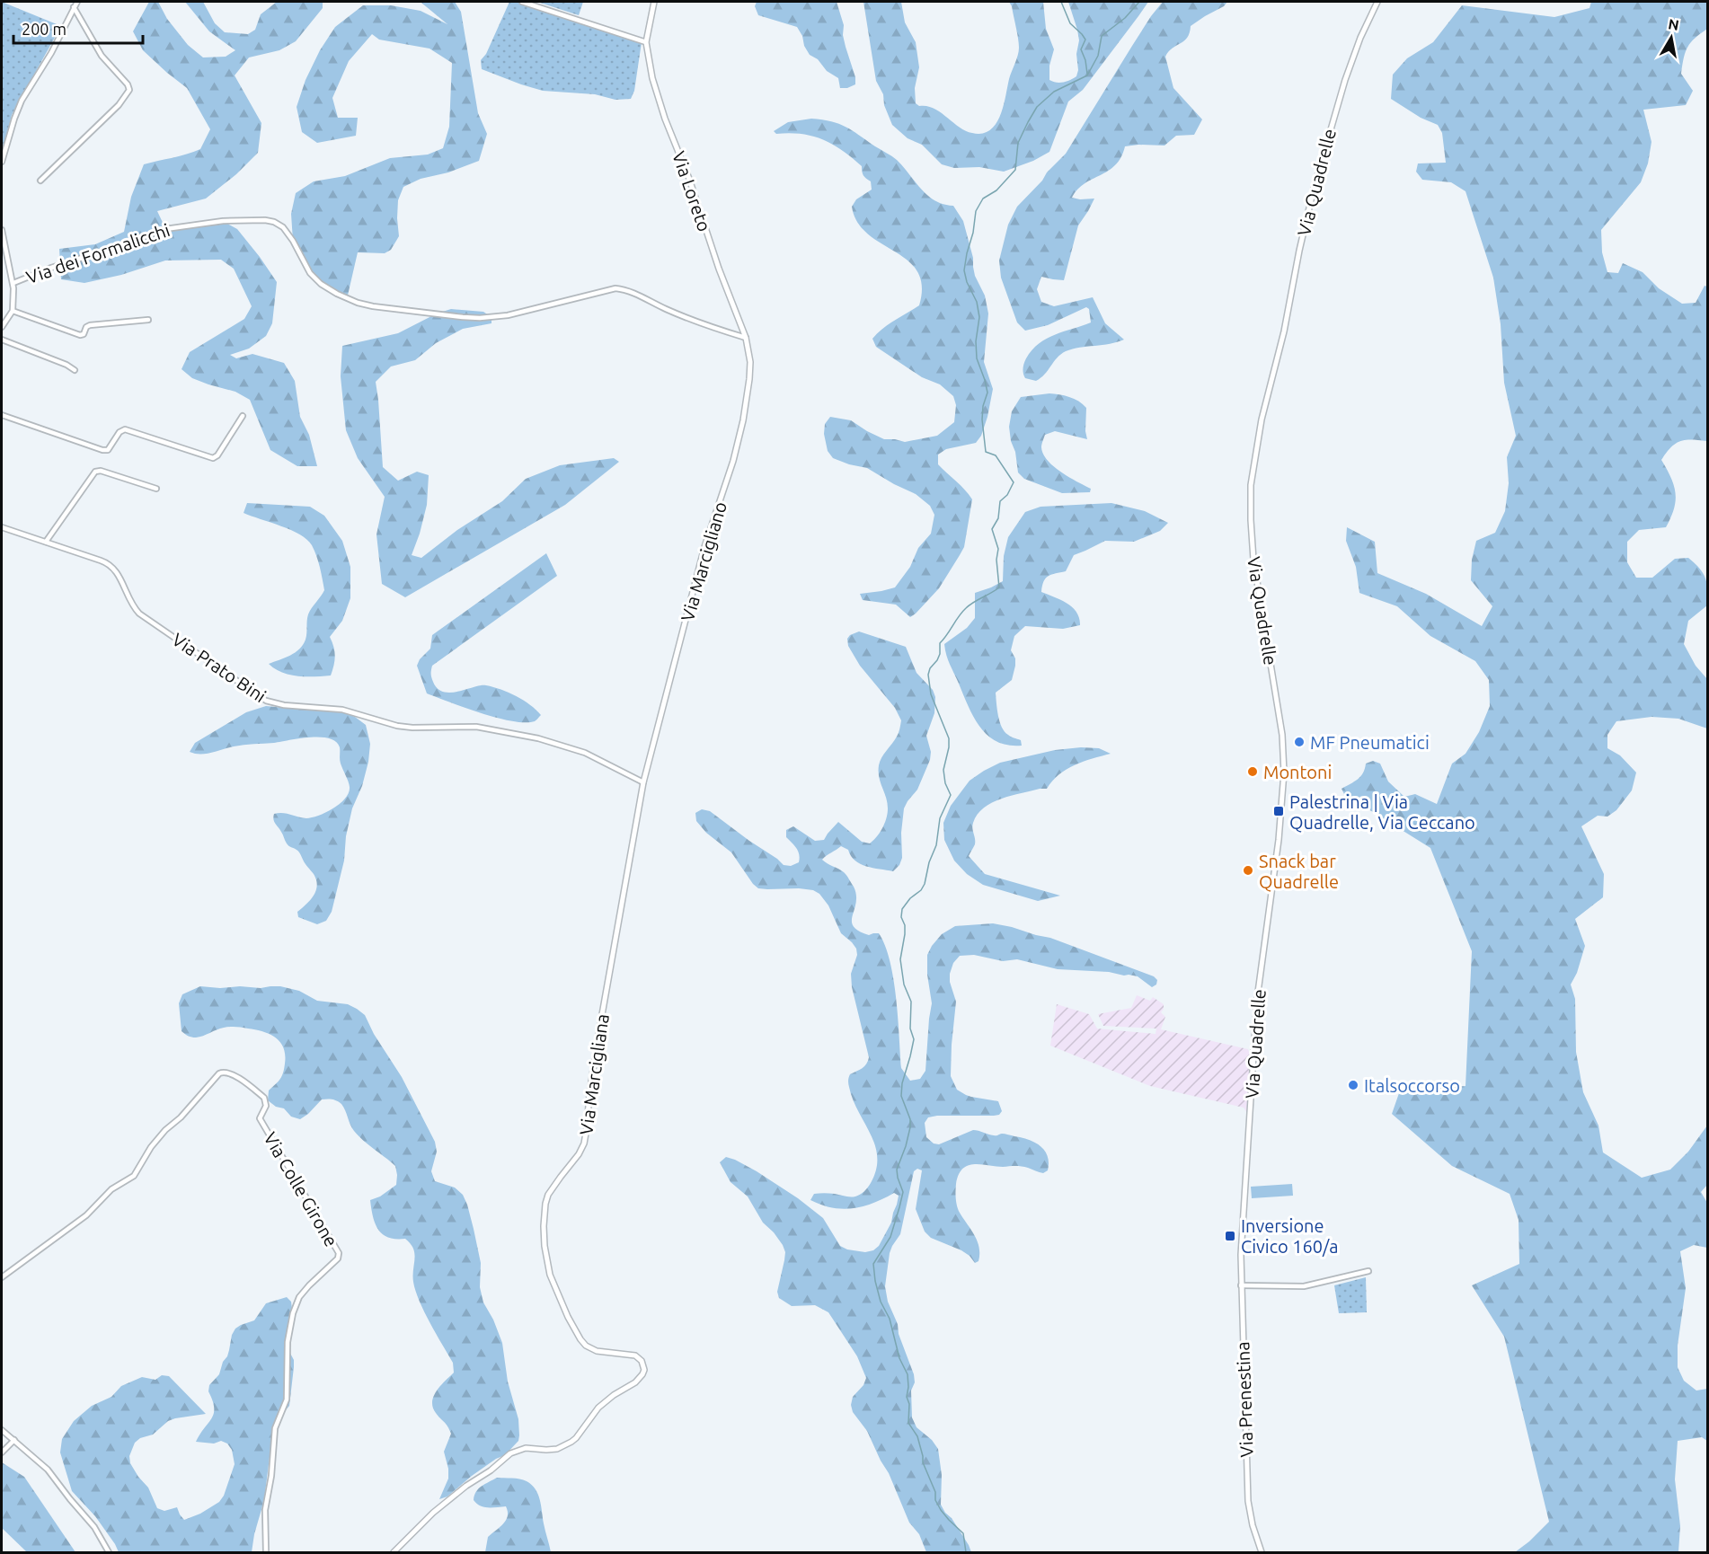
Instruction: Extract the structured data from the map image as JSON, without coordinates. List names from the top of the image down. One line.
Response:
{"streets":{"street":["Via Quadrelle","Via Loreto","Via dei Formalicchi","Via Marcigliano","Via Prato Bini","Via Marcigliana","Via Colle Girone","Via Prenestina"]},"crossings":[["Via Quadrelle","Via Prenestina"],["Via Loreto","Via dei Formalicchi"],["Via Loreto","Via Marcigliano"],["Via dei Formalicchi","Via Marcigliano"],["Via Marcigliano","Via Prato Bini"],["Via Marcigliano","Via Marcigliana"],["Via Prato Bini","Via Marcigliana"]],"places":{"other":["MF Pneumatici","Montoni","Snack bar Quadrelle","Italsoccorso"],"transit":["Palestrina | Via Quadrelle, Via Ceccano","Inversione Civico 160/a"]},"scale_bar":"200 m","north":"top"}
